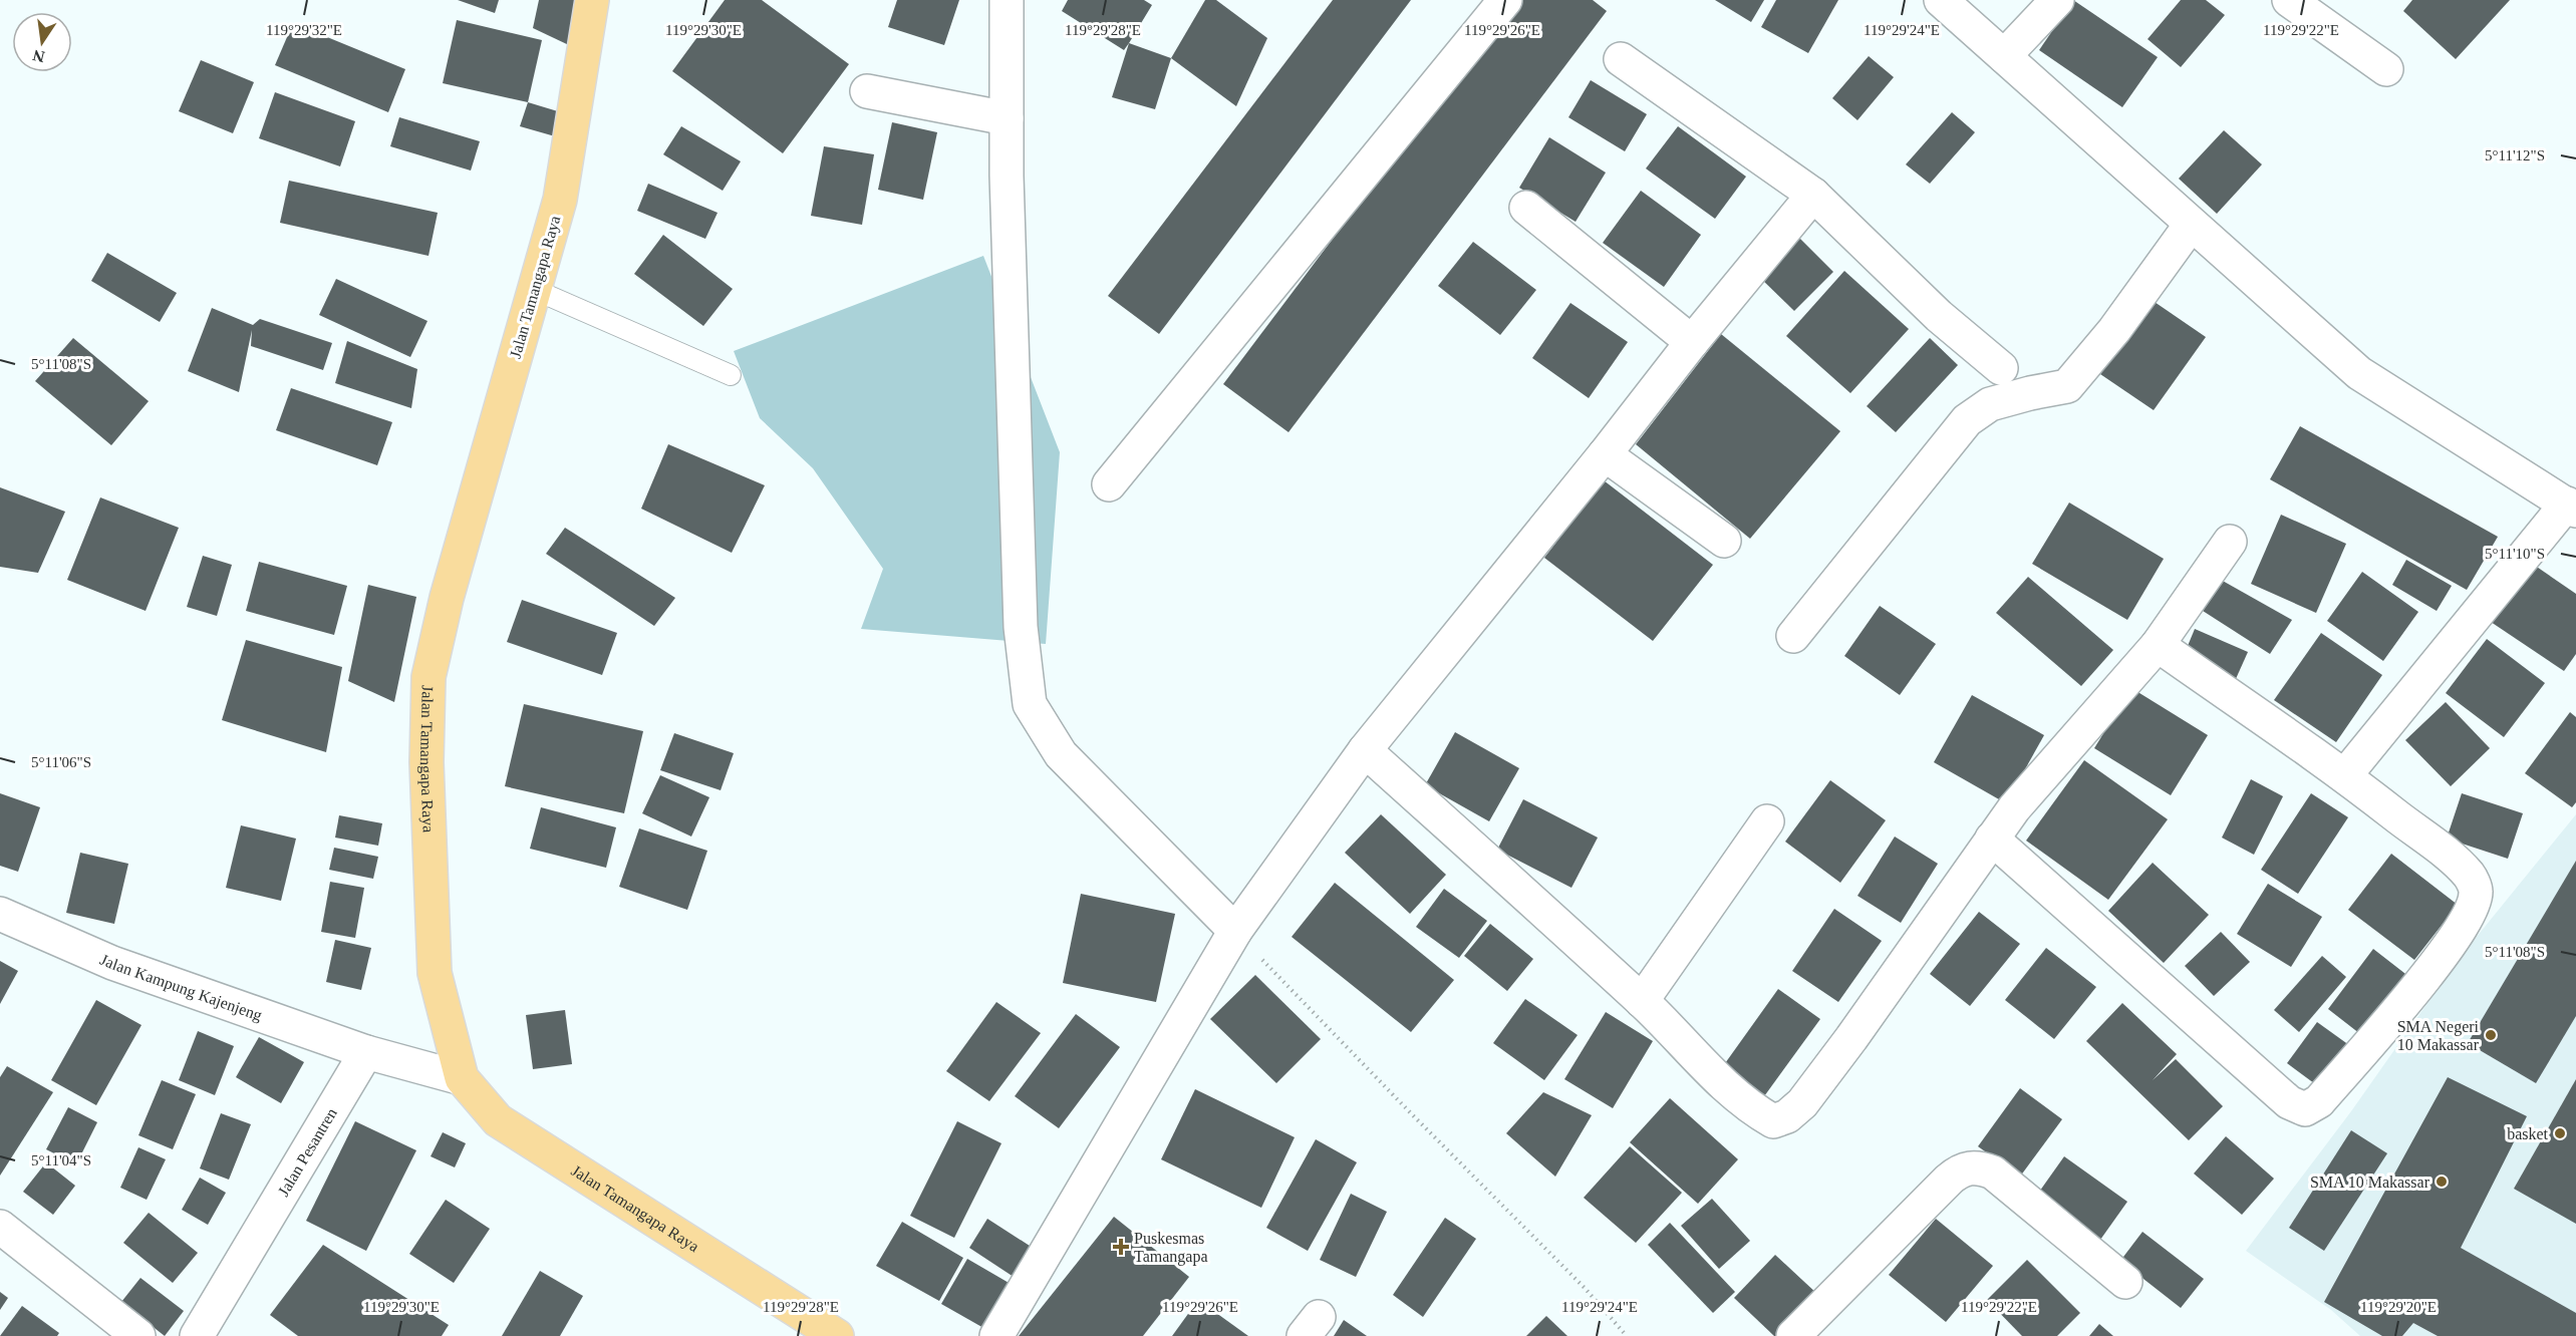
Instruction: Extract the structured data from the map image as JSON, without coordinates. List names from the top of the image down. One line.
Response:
{"streets":{"main road":["Jalan Tamangapa Raya"],"street":["Jalan Kampung Kajenjeng","Jalan Pesantren"]},"crossings":[["Jalan Kampung Kajenjeng","Jalan Pesantren"]],"places":{"other":["SMA Negeri 10 Makassar","basket","SMA 10 Makassar"],"health":["Puskesmas Tamangapa"]},"north":"bottom","coordinates":["119°29'32\"E","119°29'28\"E","119°29'24\"E","119°29'22\"E","119°29'30\"E","119°29'26\"E","5°11'12\"S","5°11'08\"S","5°11'10\"S","5°11'06\"S","5°11'04\"S","119°29'20\"E"]}
